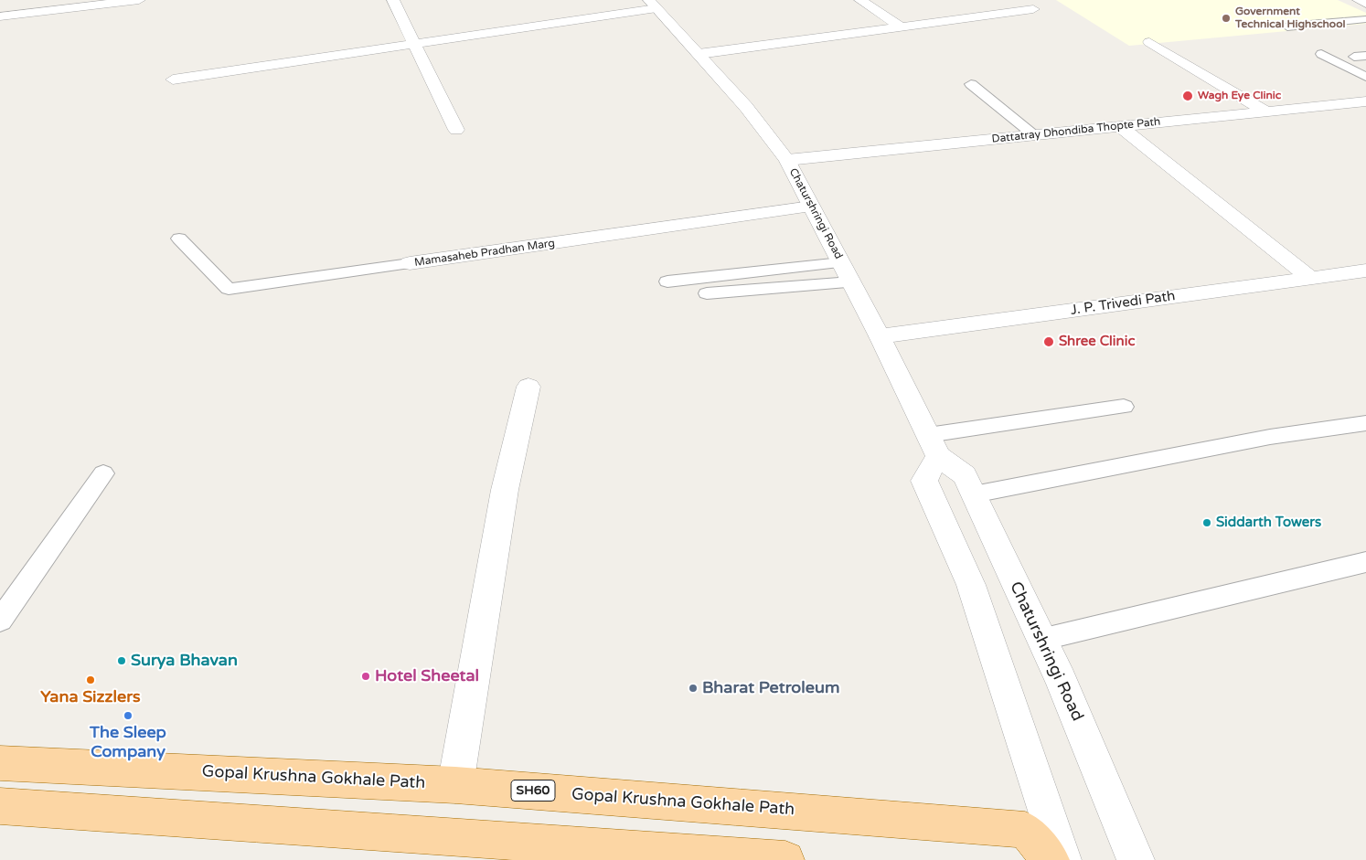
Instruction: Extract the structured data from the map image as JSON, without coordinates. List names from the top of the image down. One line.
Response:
{"streets":{"main road":["Gopal Krushna Gokhale Path","SH60"],"street":["Dattatray Dhondiba Thopte Path","Chaturshringi Road","Mamasaheb Pradhan Marg","J. P. Trivedi Path"]},"crossings":[["Dattatray Dhondiba Thopte Path","Chaturshringi Road"],["Chaturshringi Road","Mamasaheb Pradhan Marg"],["Chaturshringi Road","J. P. Trivedi Path"]],"places":["Government Technical Highschool","Wagh Eye Clinic","Shree Clinic","Siddarth Towers","Surya Bhavan","Hotel Sheetal","Yana Sizzlers","Bharat Petroleum","The Sleep Company"]}
